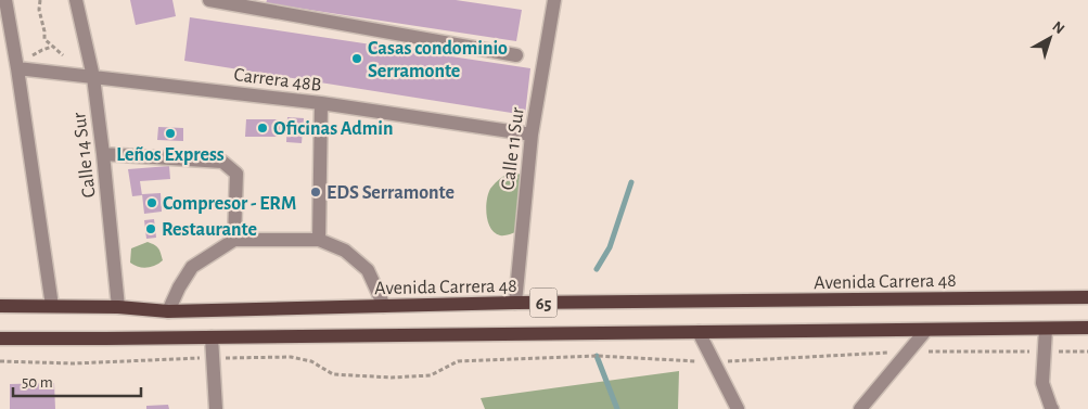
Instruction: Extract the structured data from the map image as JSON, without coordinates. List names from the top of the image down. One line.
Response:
{"streets":{"main road":["Avenida Carrera 48","65"],"street":["Carrera 48B","Calle 11 Sur","Calle 14 Sur"]},"crossings":[["Carrera 48B","Calle 11 Sur"],["Carrera 48B","Calle 14 Sur"],["Calle 11 Sur","Avenida Carrera 48"],["Calle 14 Sur","Avenida Carrera 48"]],"places":["Casas condominio Serramonte","Oficinas Admin","Leños Express","EDS Serramonte","Compresor - ERM","Restaurante"],"scale_bar":"50 m","north":"top right"}
